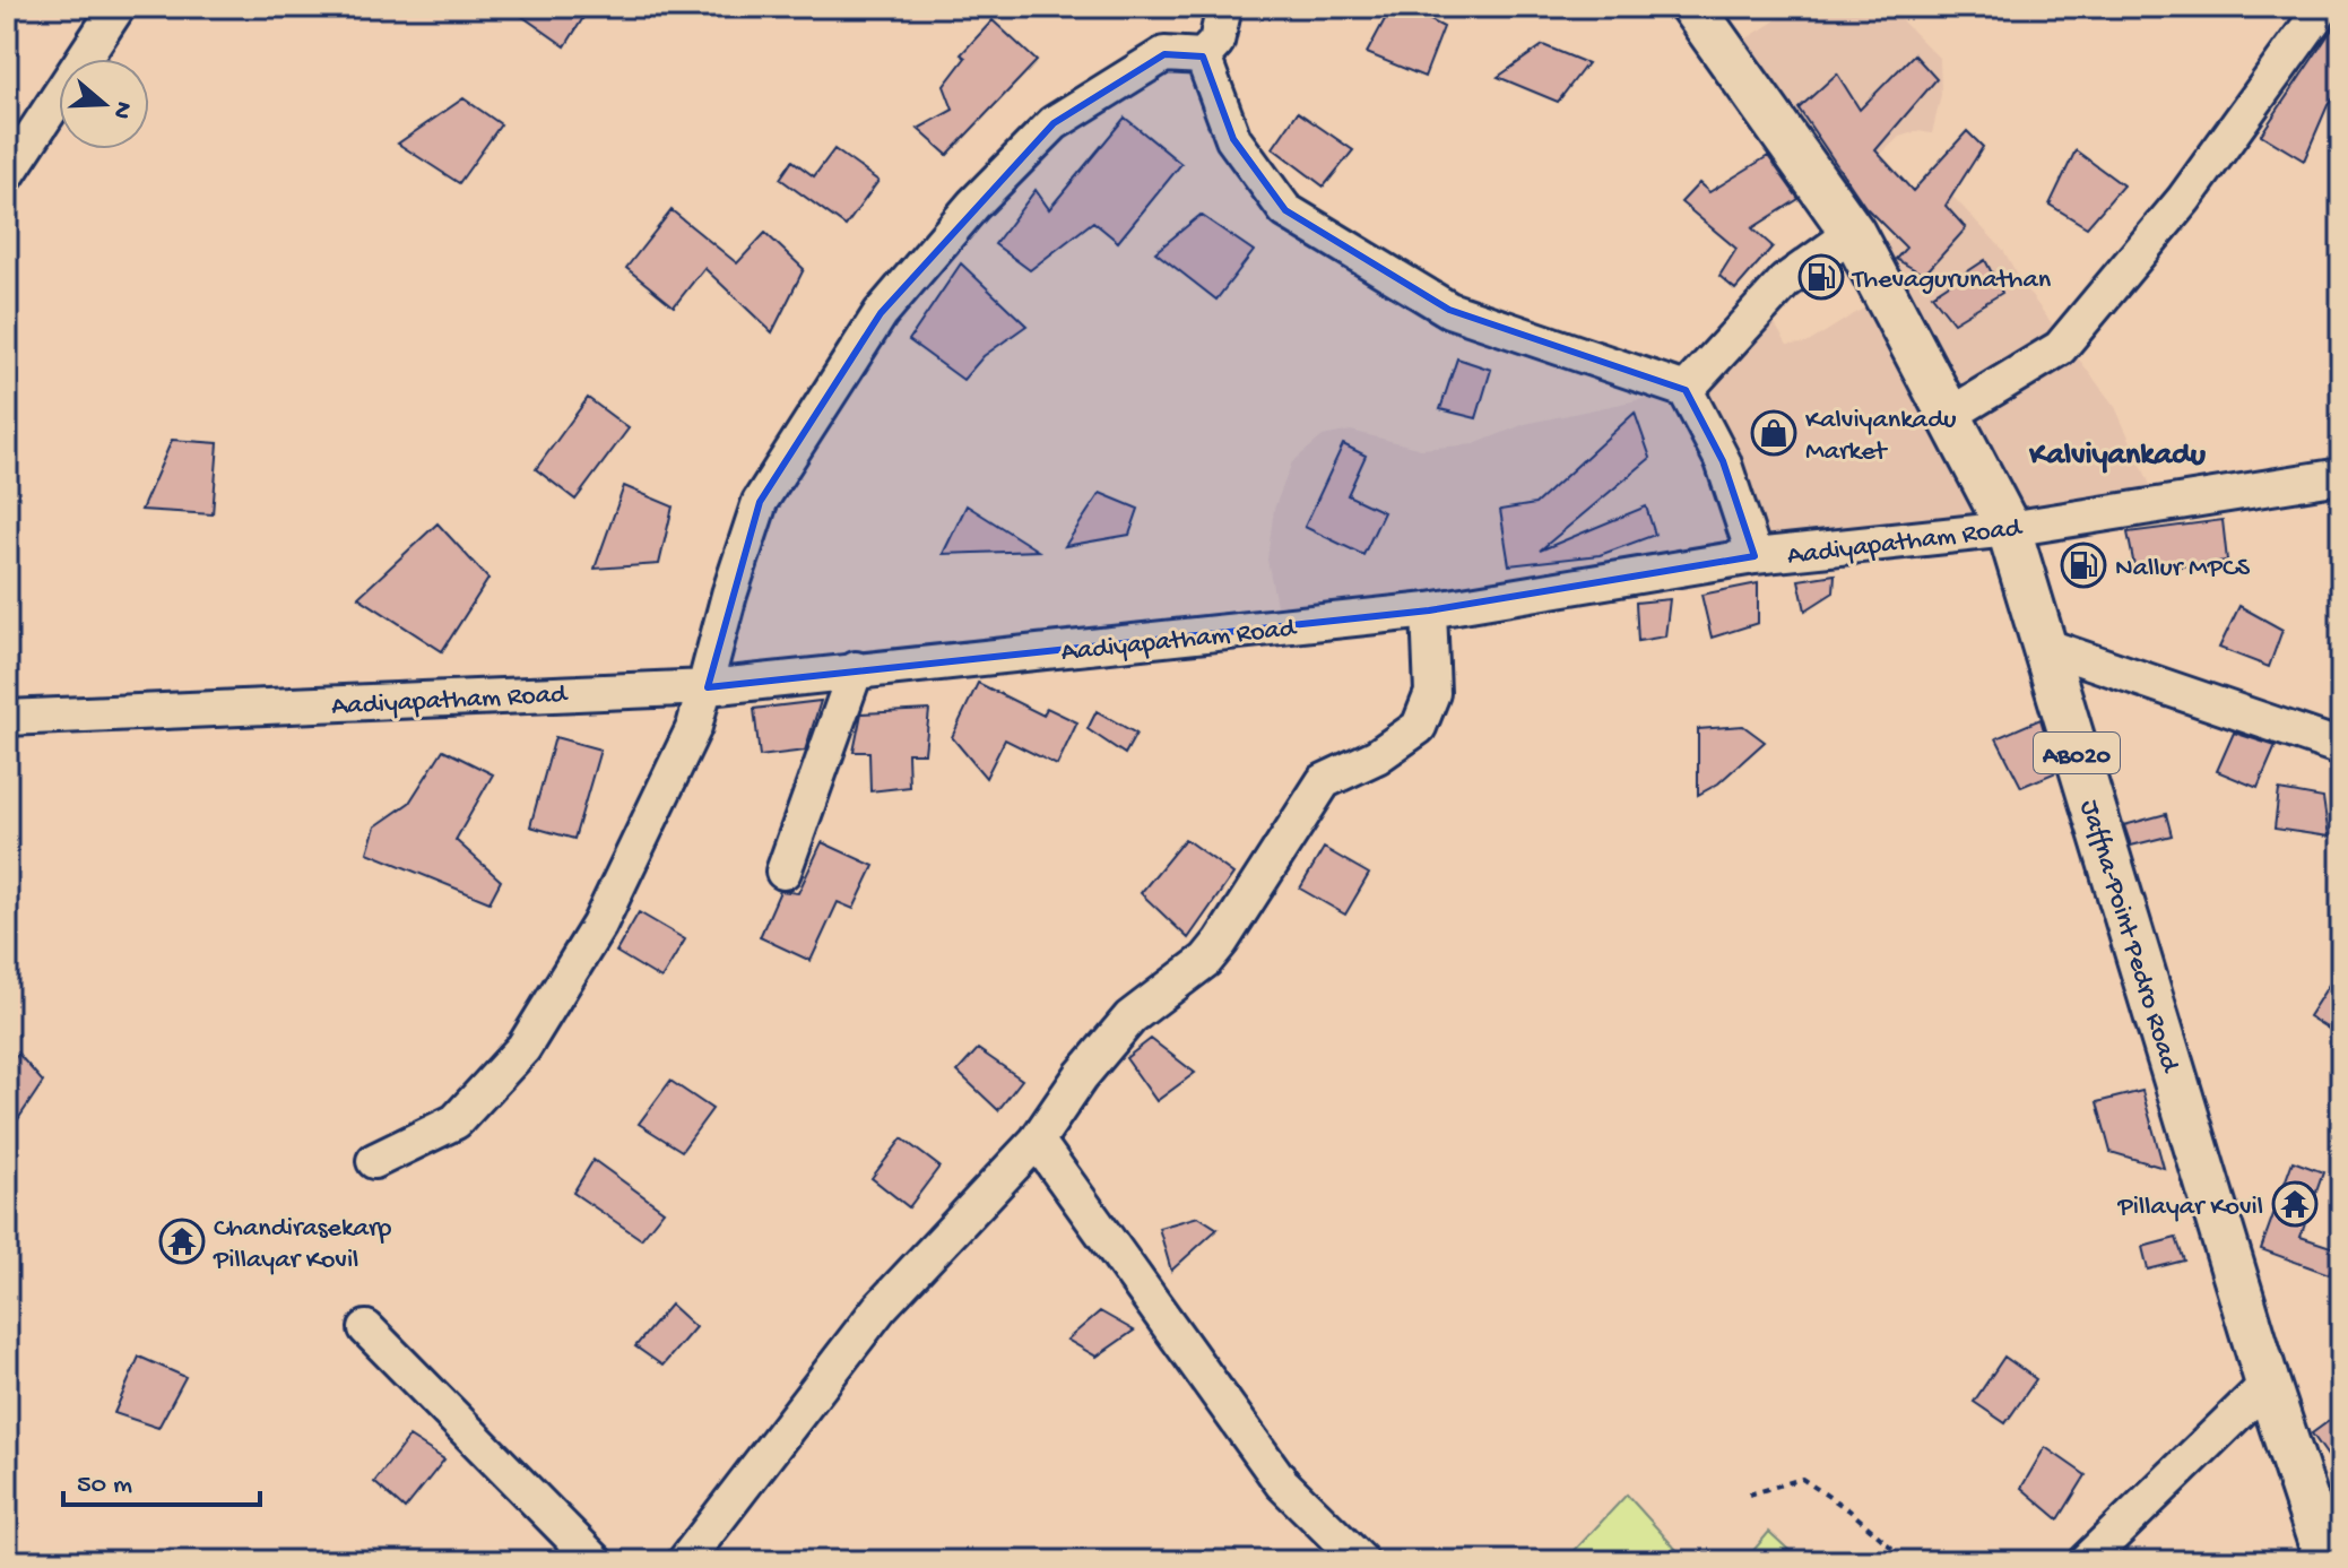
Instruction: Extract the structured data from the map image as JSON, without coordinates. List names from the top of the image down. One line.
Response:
{"streets":{"main road":["AB020","Jaffna-Point Pedro Road"],"street":["Aadiyapatham Road"]},"crossings":[["Aadiyapatham Road","Jaffna-Point Pedro Road"]],"districts":["Kalviyankadu"],"places":{"fuel station":["Thevagurunathan","Nallur MPCS"],"shop":["Kalviyankadu Market"],"temple":["Pillayar Kovil","Chandirasekarp Pillayar Kovil"]},"scale_bar":"50 m","north":"right"}
